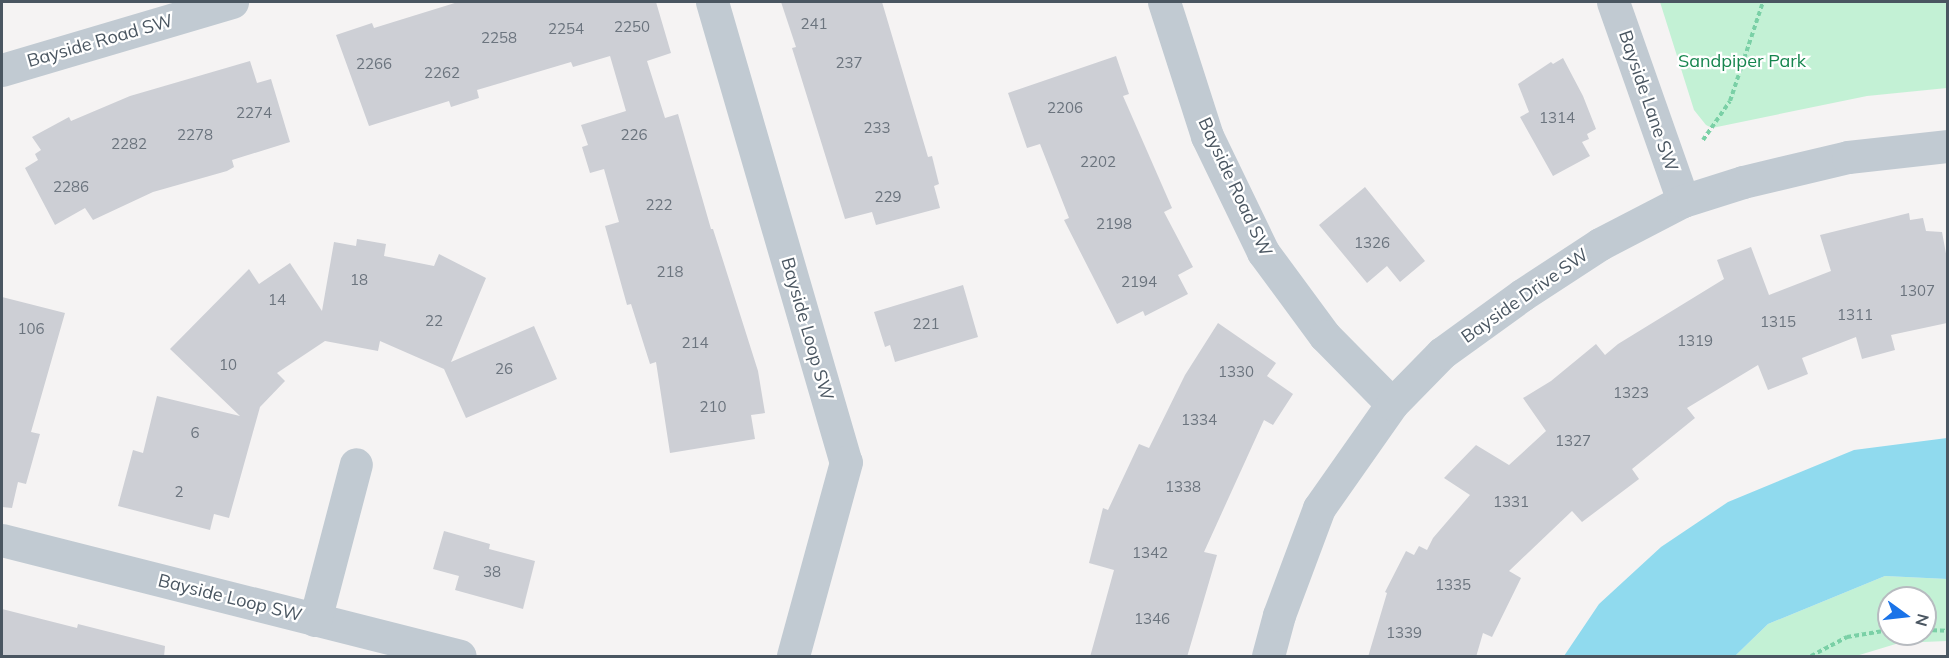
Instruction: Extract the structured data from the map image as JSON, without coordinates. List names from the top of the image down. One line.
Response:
{"streets":{"street":["Bayside Road SW","Bayside Lane SW","Bayside Drive SW","Bayside Loop SW"]},"crossings":[["Bayside Road SW","Bayside Drive SW"],["Bayside Lane SW","Bayside Drive SW"]],"parks":["Sandpiper Park"],"house_numbers":["241","2250","2254","2258","237","2266","2262","2206","2274","1314","233","2278","226","2282","2202","2286","229","222","2198","1326","218","18","2194","1307","14","1311","22","1315","221","106","1319","214","10","26","1330","1323","210","1334","6","1327","1338","2","1331","1342","38","1335","1346","1339"],"north":"right"}
